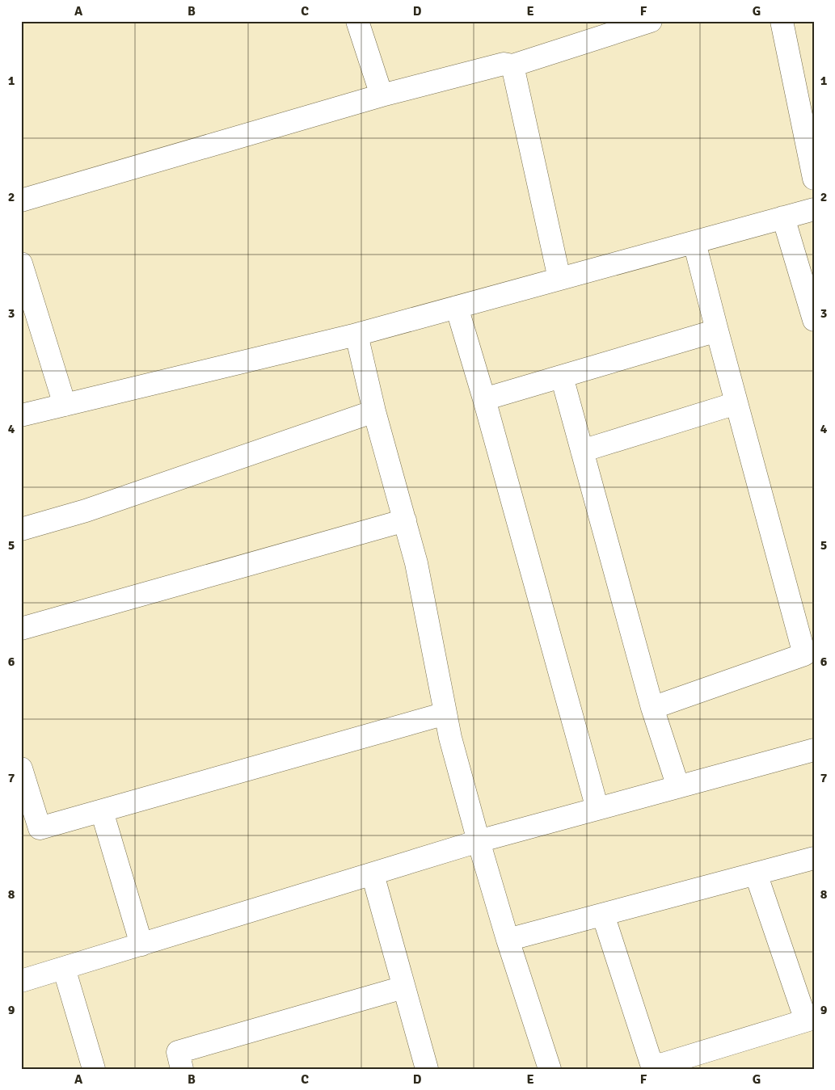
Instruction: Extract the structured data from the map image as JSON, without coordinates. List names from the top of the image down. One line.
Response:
{"grid":{"columns":["A","B","C","D","E","F","G"],"rows":["1","2","3","4","5","6","7","8","9"]}}
